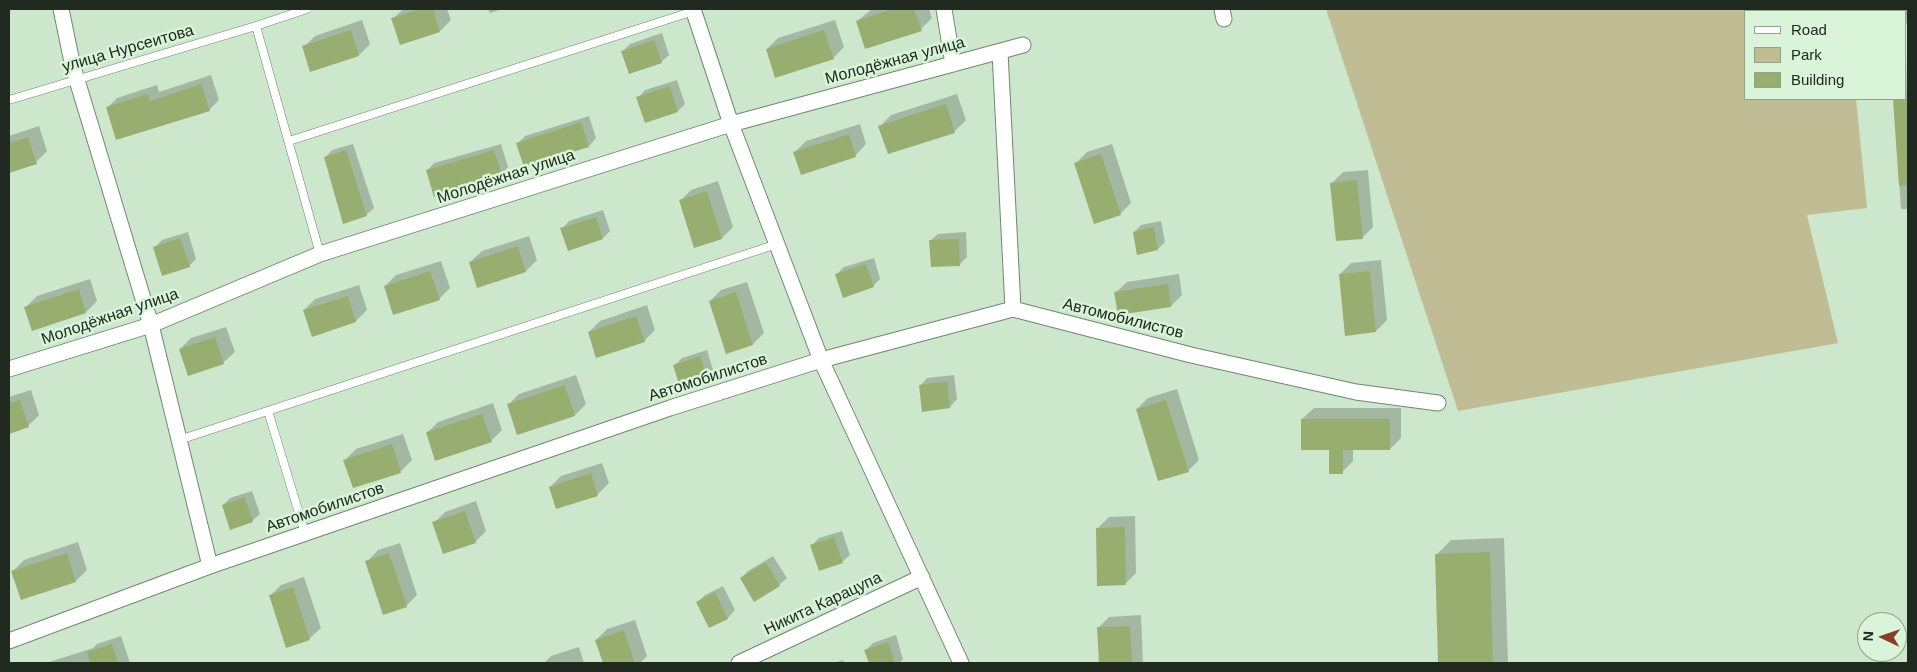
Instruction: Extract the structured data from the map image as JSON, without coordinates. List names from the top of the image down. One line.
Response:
{"streets":{"street":["Молодёжная улица","Автомобилистов","Никита Карацупа"],"lane":["улица Нурсеитова"]},"legend":["Road","Park","Building"],"north":"left"}
